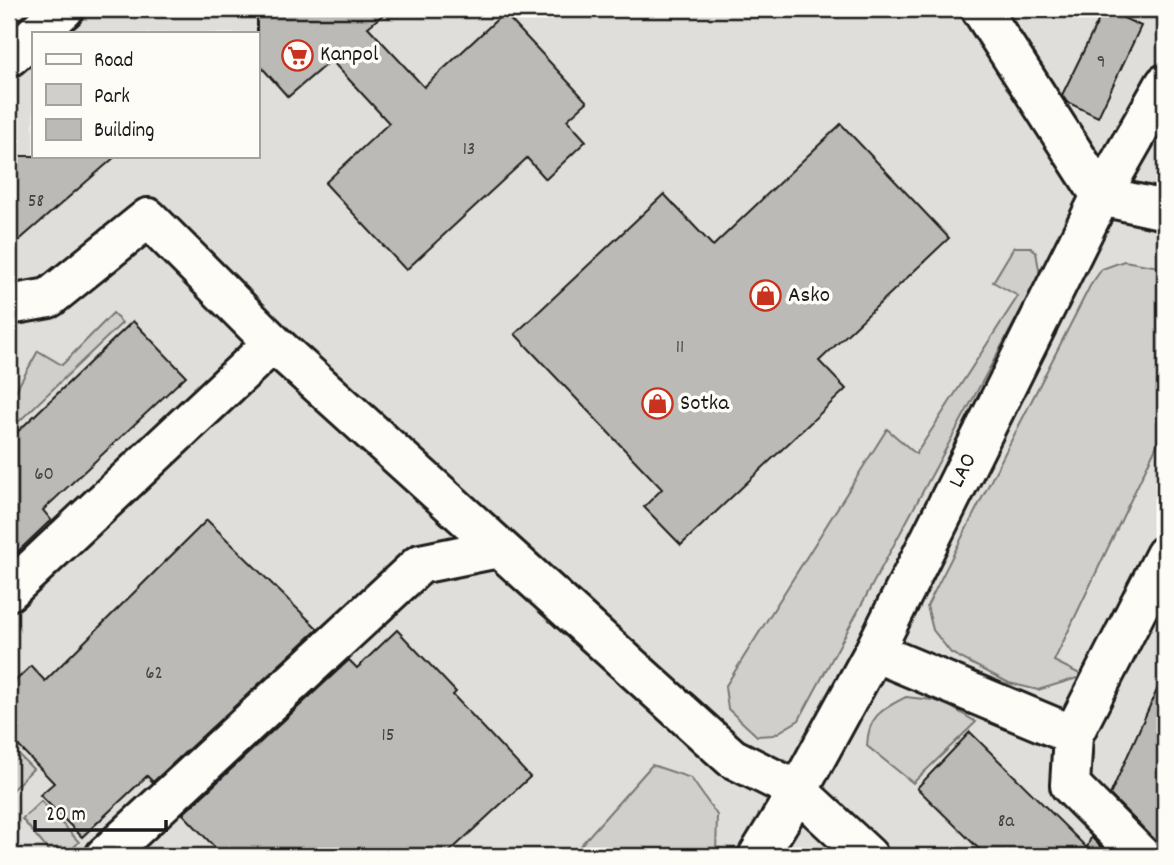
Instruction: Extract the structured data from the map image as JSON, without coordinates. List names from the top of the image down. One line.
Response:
{"streets":{"street":["LAO"]},"places":{"supermarket":["Kanpol"],"shop":["Asko","Sotka"]},"house_numbers":["9","13","58","11","60","62","15","8a"],"legend":["Road","Park","Building"],"scale_bar":"20 m"}
